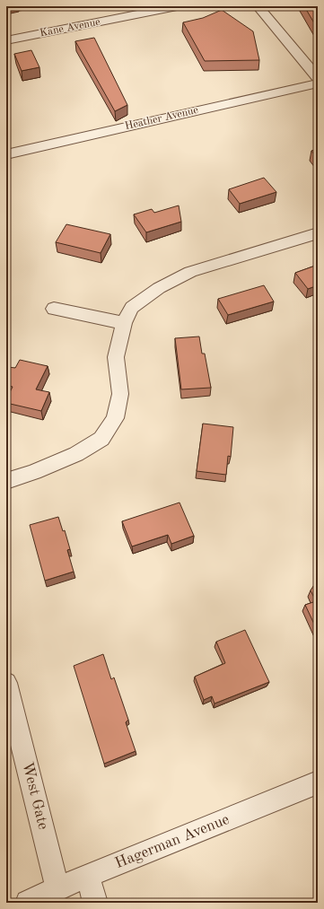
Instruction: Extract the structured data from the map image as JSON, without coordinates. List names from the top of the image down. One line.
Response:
{"streets":{"street":["Kane Avenue","Heather Avenue","West Gate","Hagerman Avenue"]},"crossings":[["West Gate","Hagerman Avenue"]]}
